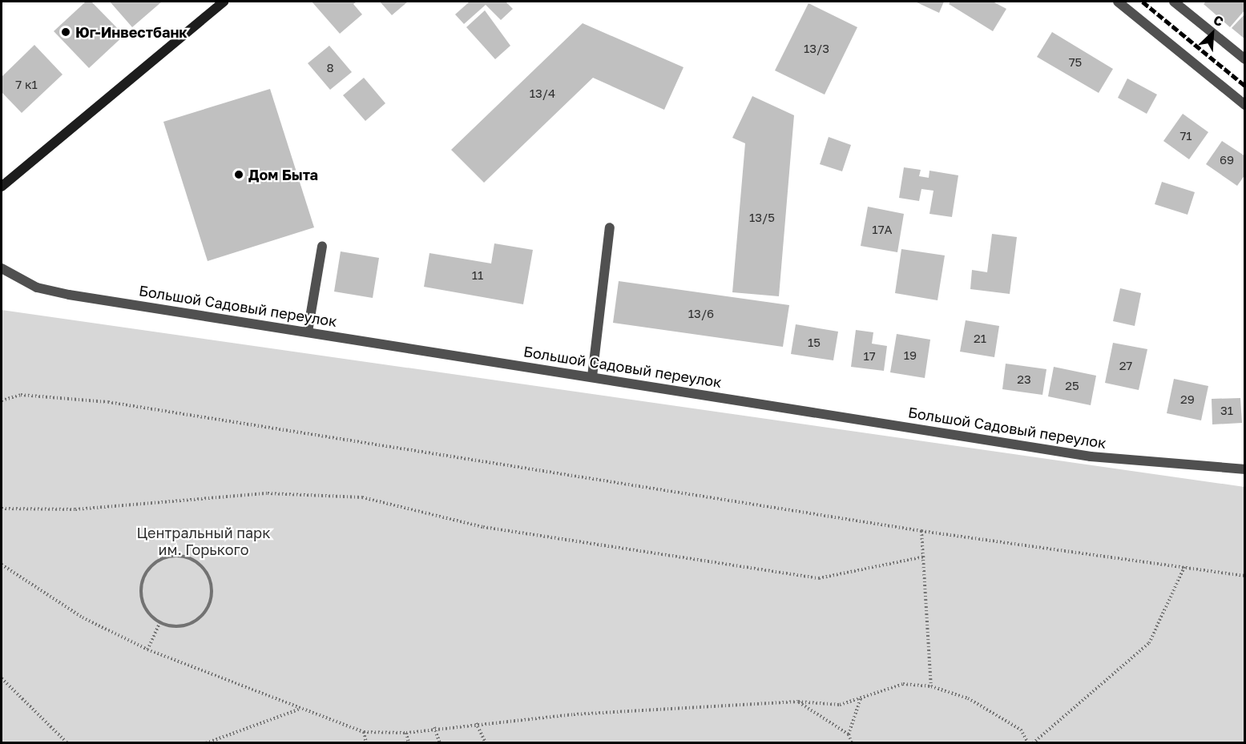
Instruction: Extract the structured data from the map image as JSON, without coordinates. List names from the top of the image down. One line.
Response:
{"streets":{"street":["Большой Садовый переулок"]},"parks":["Центральный парк им. Горького"],"places":["Юг-Инвестбанк","Дом Быта"],"house_numbers":["13/3","75","8","7 к1","13/4","71","69","13/5","17А","11","13/6","21","15","19","17","27","23","25","29","31"],"north":"top right"}
